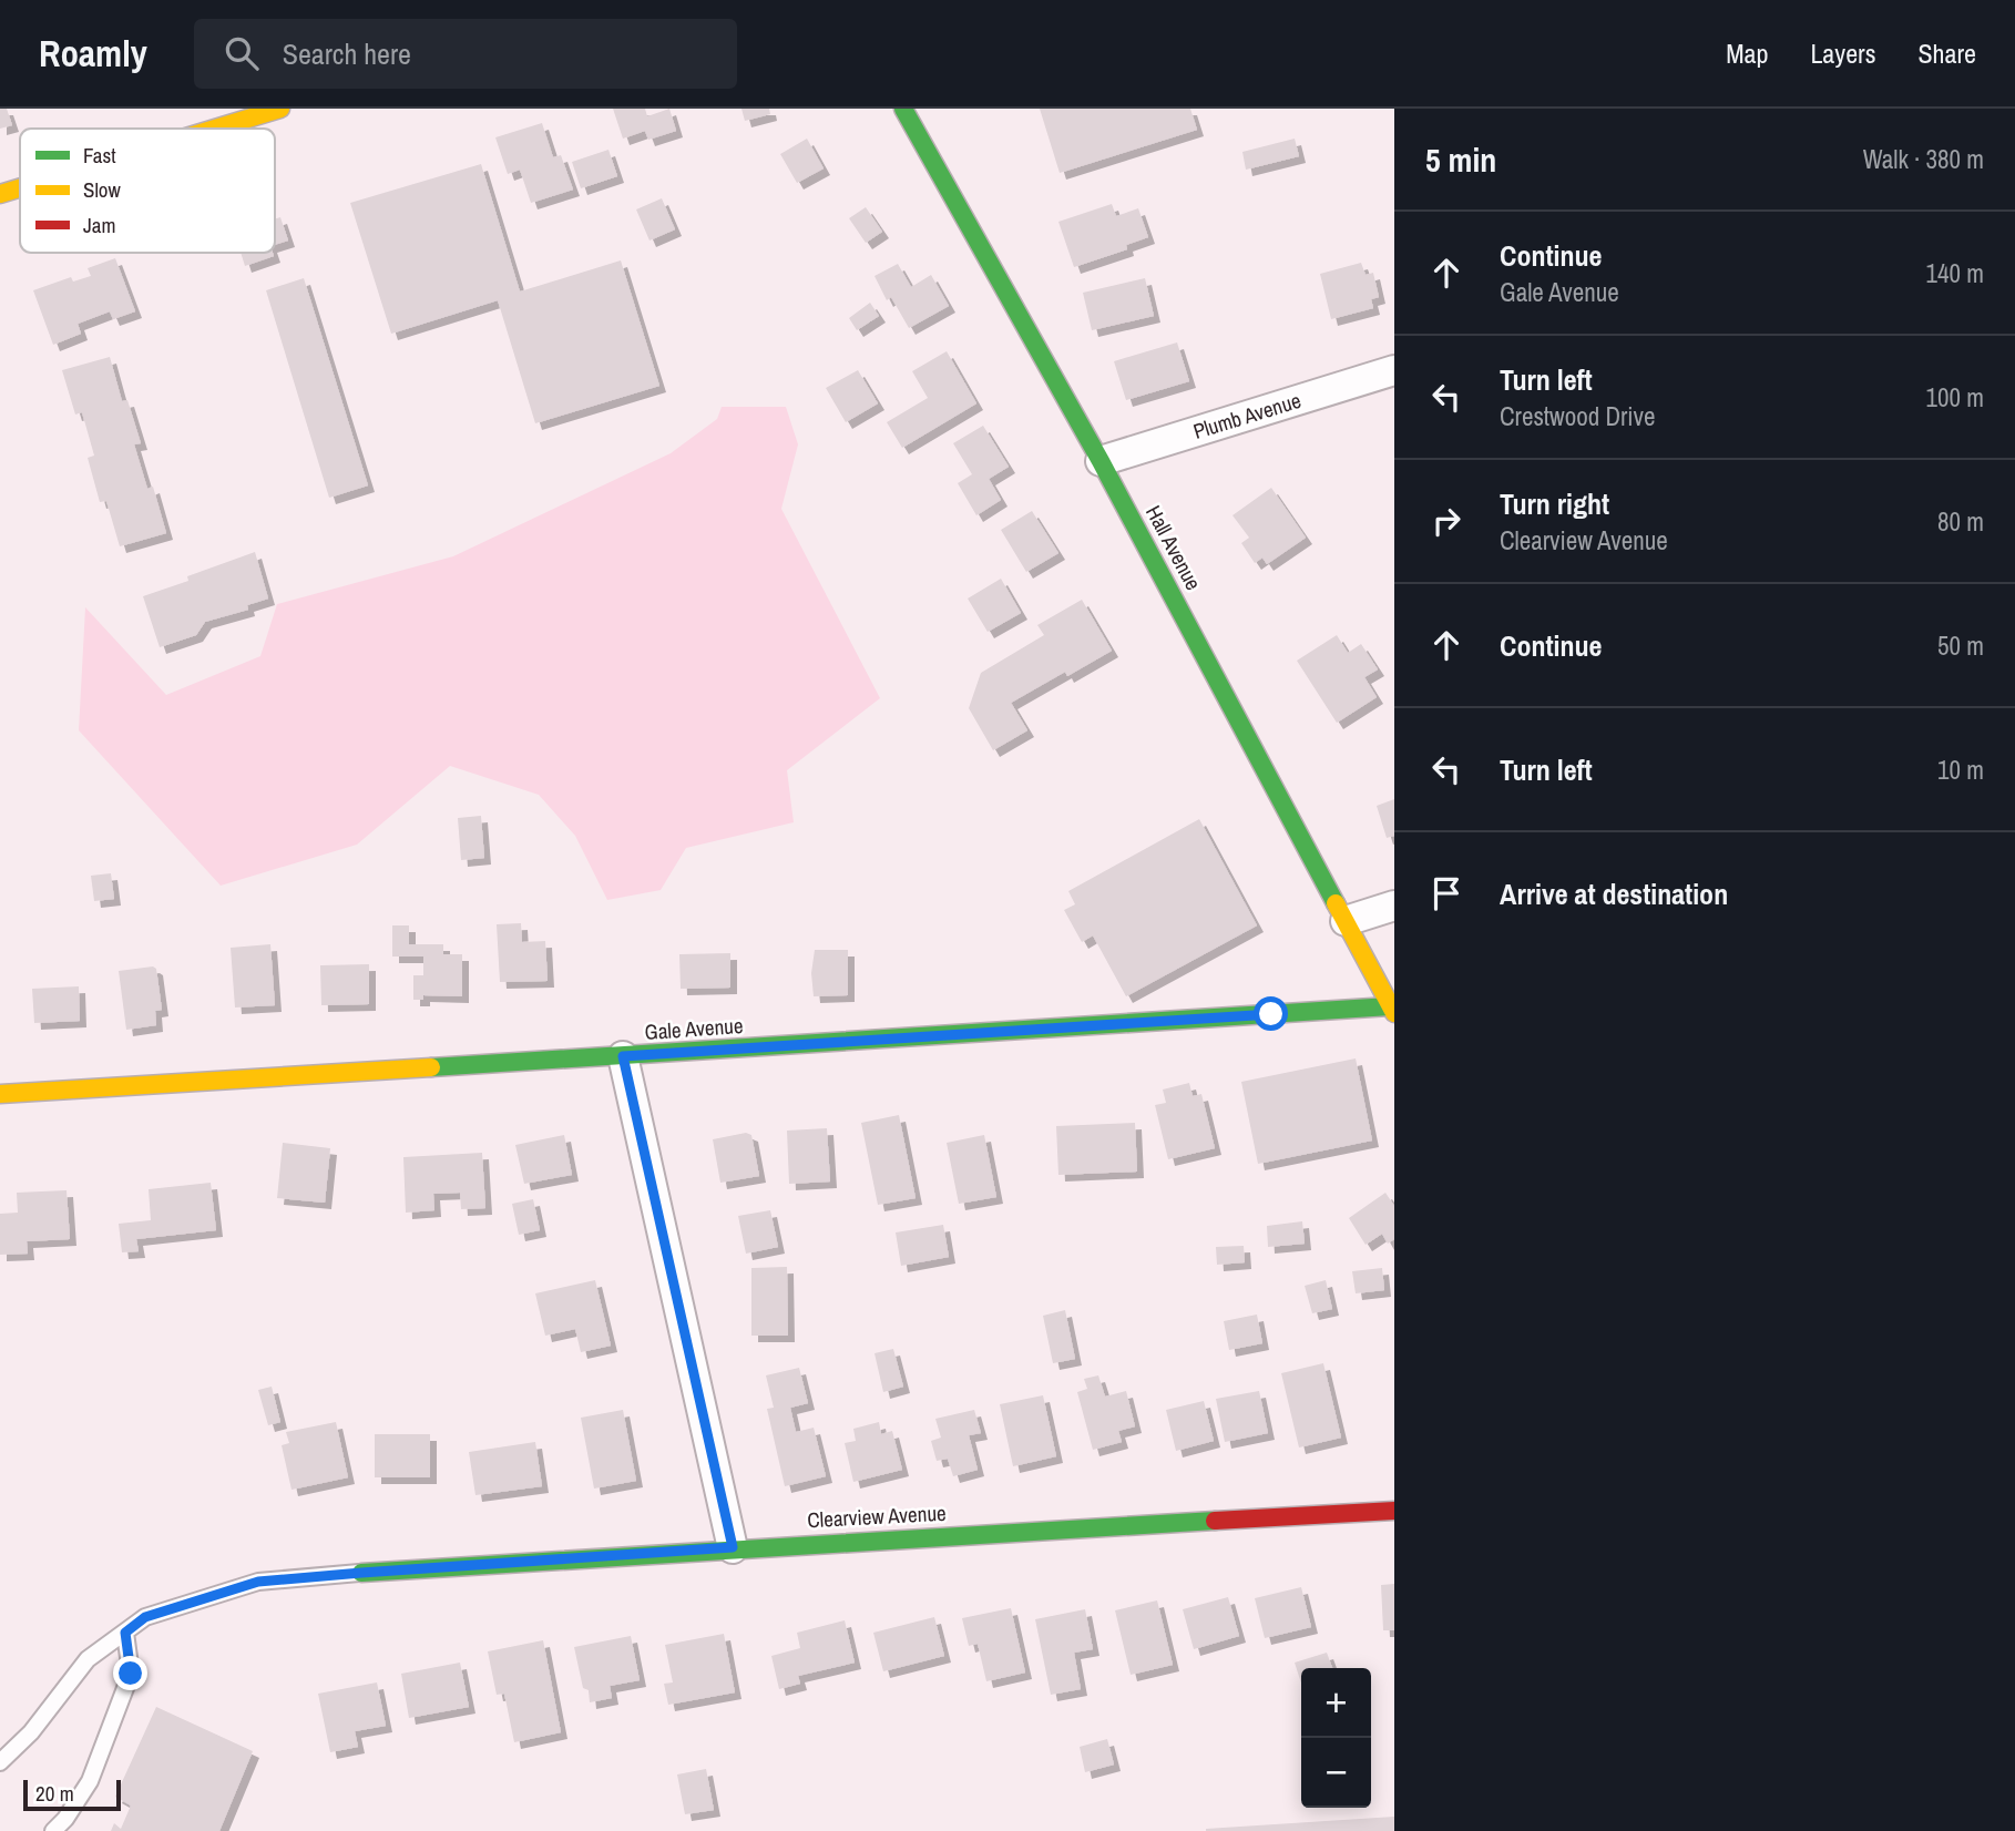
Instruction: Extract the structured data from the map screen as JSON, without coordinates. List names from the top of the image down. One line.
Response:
{"streets":{"street":["Plumb Avenue","Hall Avenue","Gale Avenue","Clearview Avenue"]},"crossings":[["Plumb Avenue","Hall Avenue"],["Hall Avenue","Gale Avenue"]],"legend":["Fast","Slow","Jam"],"scale_bar":"20 m","page":{"header":"Roamly","search":"Search here","nav":["Map","Layers","Share"],"heading":["5 min","Walk · 380 m"],"list":[["Continue","Gale Avenue","140 m"],["Turn left","Crestwood Drive","100 m"],["Turn right","Clearview Avenue","80 m"],["Continue","50 m"],["Turn left","10 m"],"Arrive at destination"],"map_buttons":["+","−"],"scale":"20 m"}}
